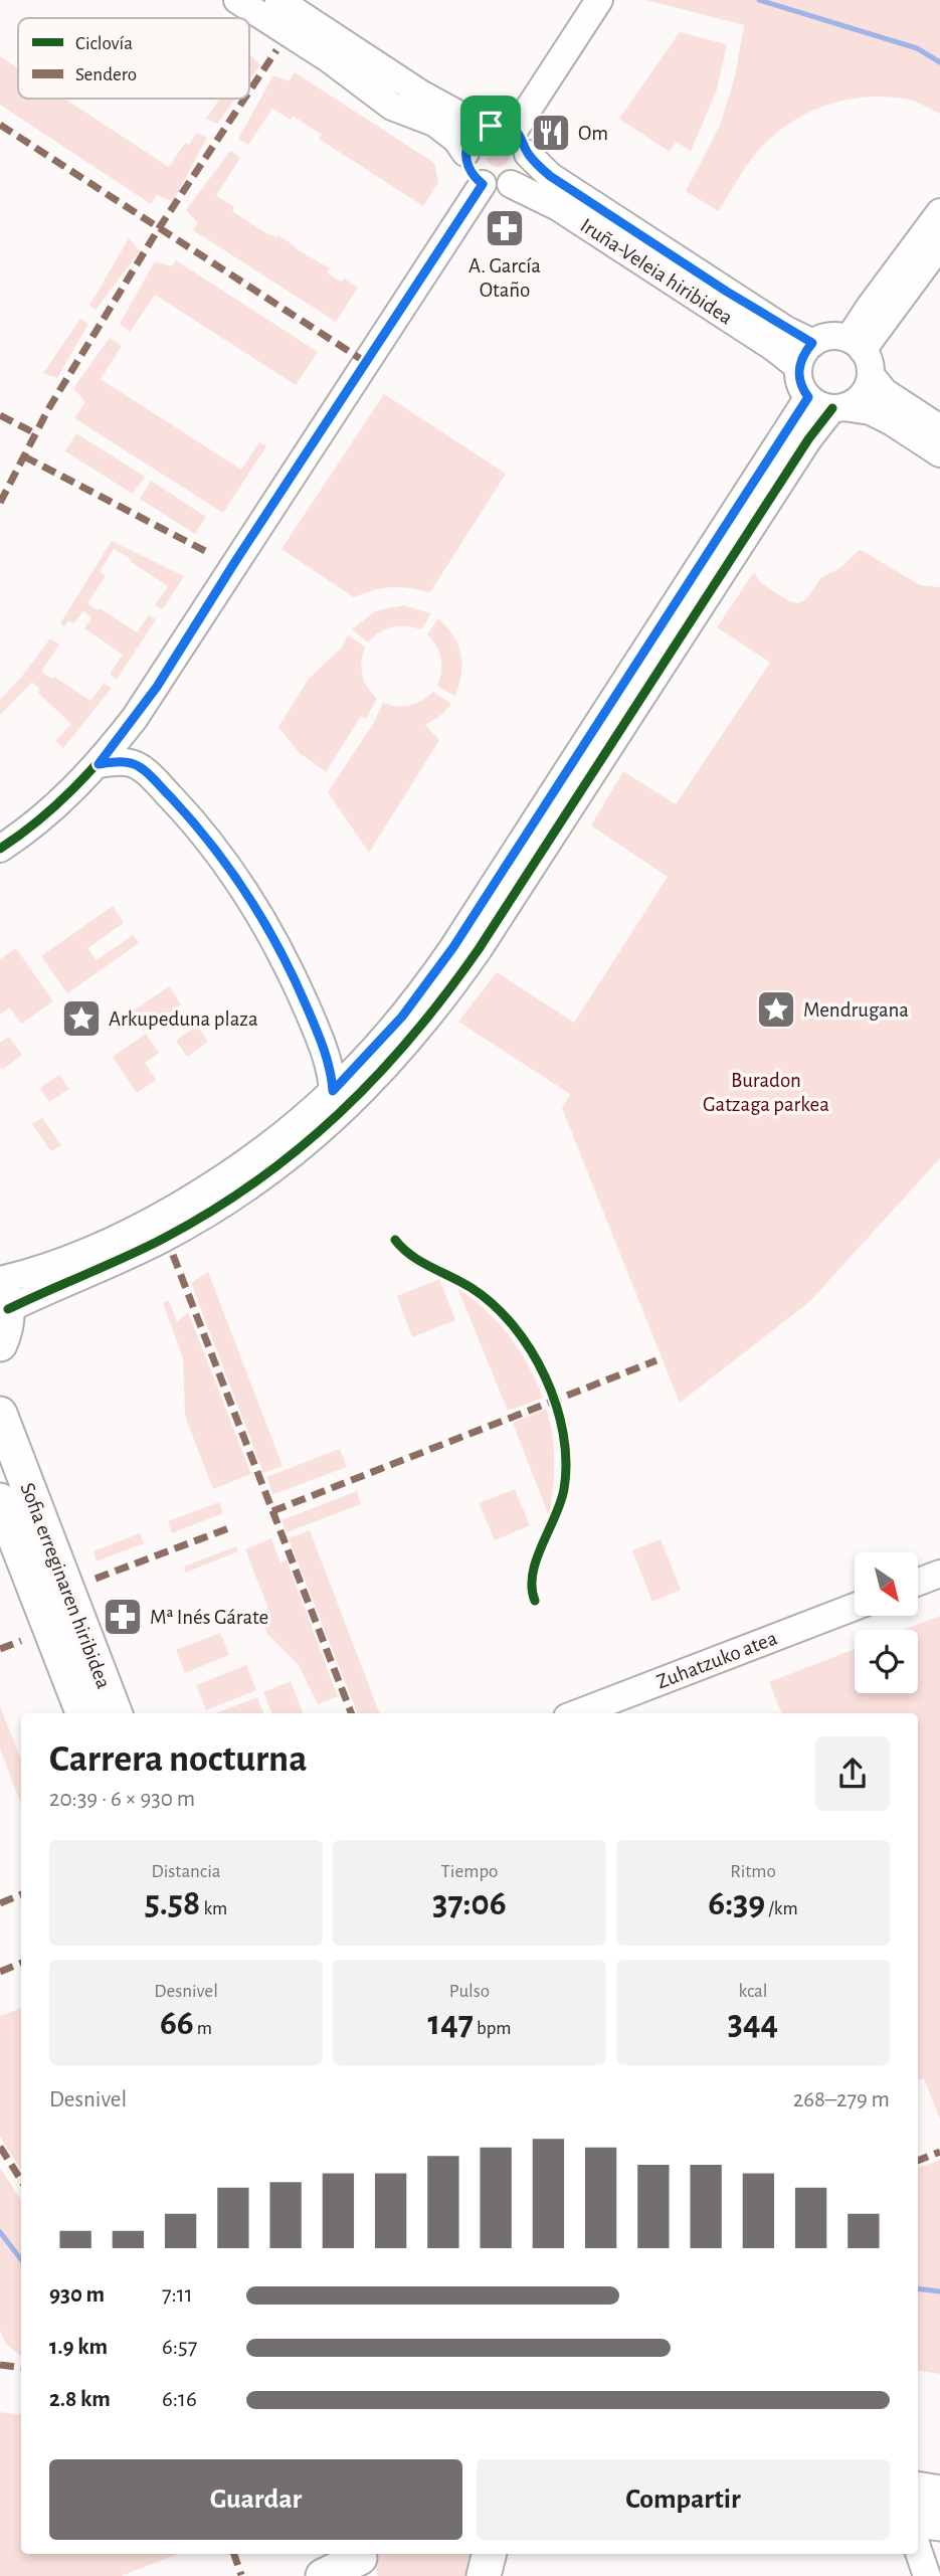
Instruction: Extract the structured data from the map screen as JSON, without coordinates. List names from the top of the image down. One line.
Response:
{"streets":{"main road":["Sofia erreginaren hiribidea"],"street":["Iruña-Veleia hiribidea","Zuhatzuko atea"]},"parks":["Buradon Gatzaga parkea"],"places":{"restaurant":["Om"],"pharmacy":["A. García Otaño","Mª Inés Gárate"],"place":["Mendrugana","Arkupeduna plaza"]},"legend":["Ciclovía","Sendero"],"north":"bottom right","page":{"heading":["Carrera nocturna","20:39 · 6 × 930 m"],"stats":[["Distancia","5.58 km"],["Tiempo","37:06"],["Ritmo","6:39 /km"],["Desnivel","66 m"],["Pulso","147 bpm"],["kcal","344"]],"chart":["Desnivel","268–279 m"],"list":[{"name":"930 m","note":"7:11"},{"name":"1.9 km","note":"6:57"},{"name":"2.8 km","note":"6:16"}],"buttons":["Guardar","Compartir"]}}
